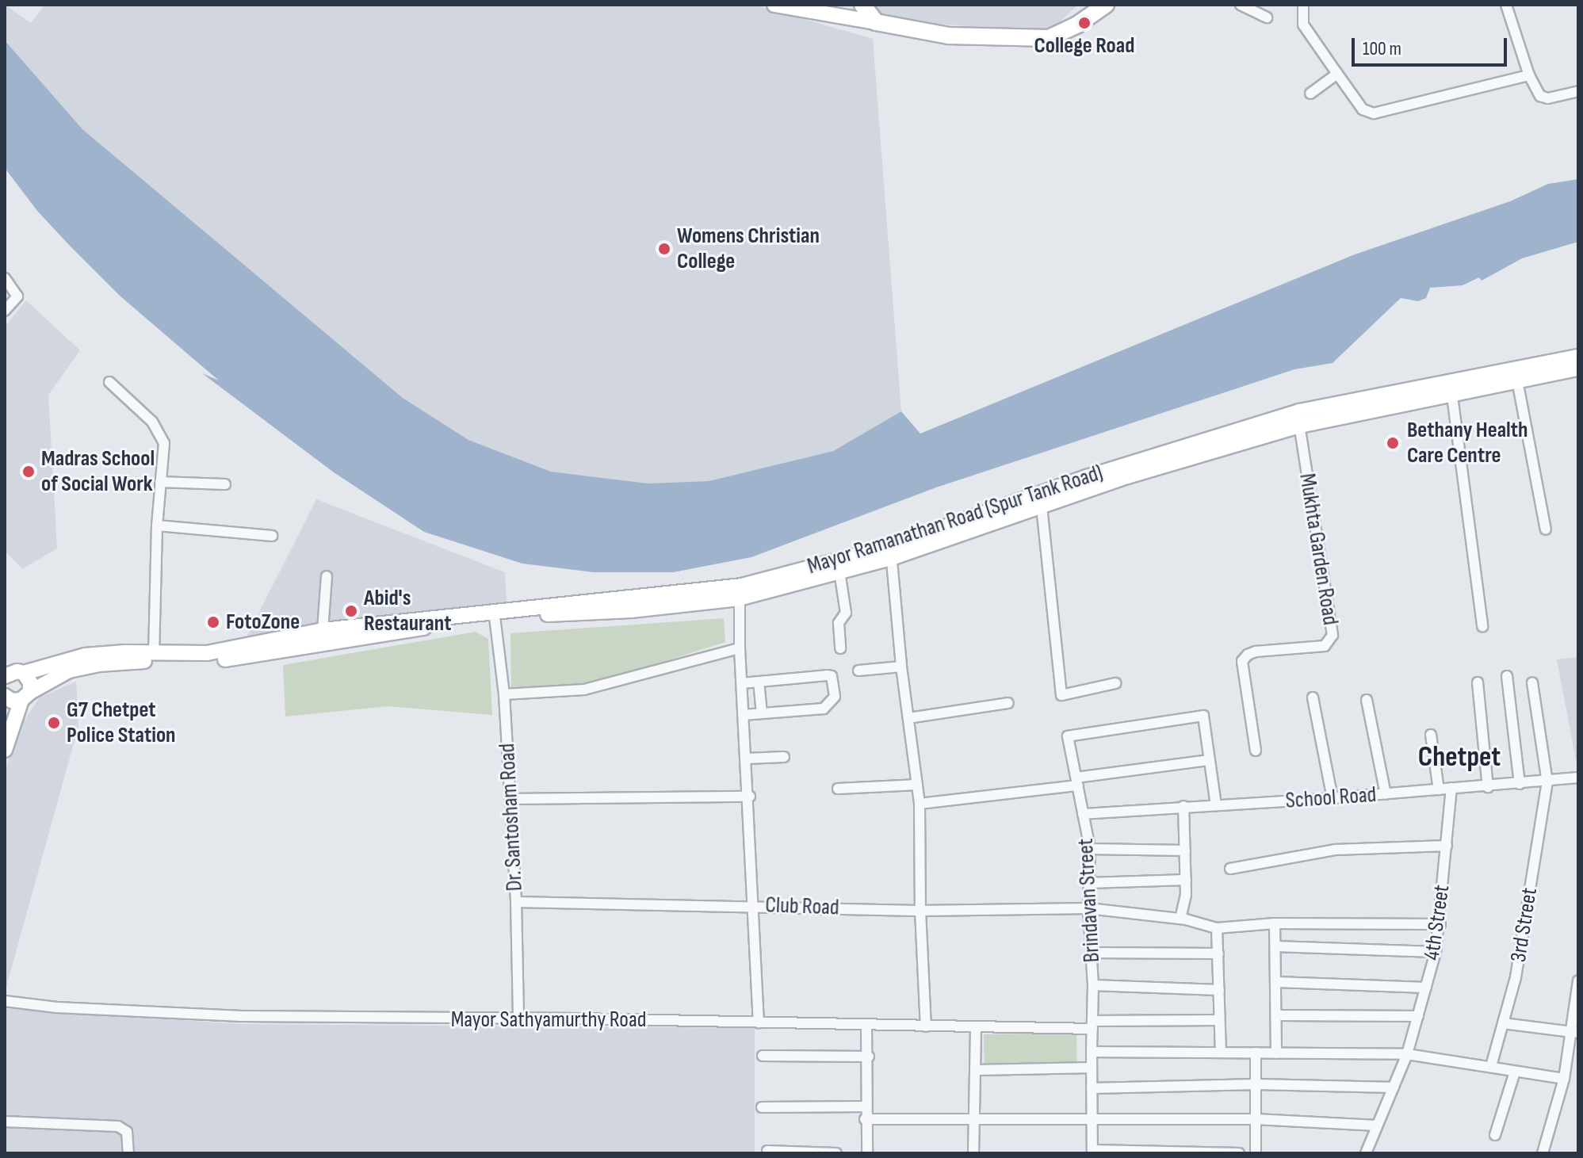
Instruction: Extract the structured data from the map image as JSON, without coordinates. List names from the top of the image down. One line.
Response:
{"streets":{"main road":["Mayor Ramanathan Road (Spur Tank Road)"],"street":["Mukhta Garden Road","School Road","Dr. Santosham Road","Brindavan Street","Club Road","4th Street","3rd Street","Mayor Sathyamurthy Road"]},"crossings":[["Mayor Ramanathan Road (Spur Tank Road)","Mukhta Garden Road"],["Mayor Ramanathan Road (Spur Tank Road)","Dr. Santosham Road"],["School Road","Brindavan Street"],["School Road","4th Street"],["School Road","3rd Street"],["Dr. Santosham Road","Club Road"],["Dr. Santosham Road","Mayor Sathyamurthy Road"],["Brindavan Street","Club Road"],["Brindavan Street","Mayor Sathyamurthy Road"],["Club Road","4th Street"]],"districts":["Chetpet"],"places":["College Road","Womens Christian College","Bethany Health Care Centre","Madras School of Social Work","Abid's Restaurant","FotoZone","G7 Chetpet Police Station"],"scale_bar":"100 m"}
